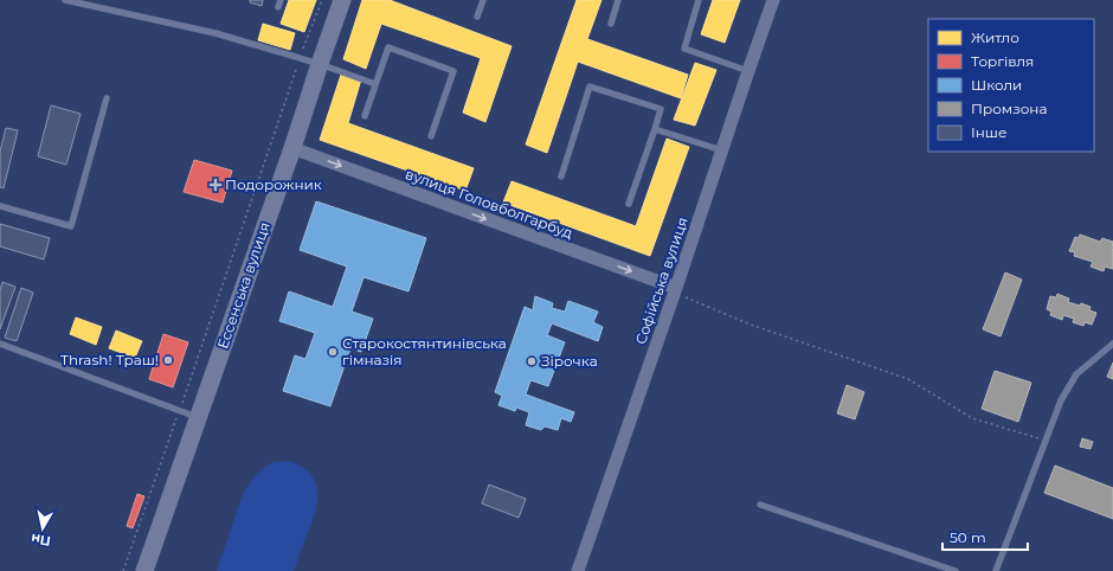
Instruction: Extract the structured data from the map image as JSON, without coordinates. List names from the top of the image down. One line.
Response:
{"streets":{"street":["вулиця Головболгарбуд","Софійська вулиця","Ессенська вулиця"]},"crossings":[["вулиця Головболгарбуд","Софійська вулиця"],["вулиця Головболгарбуд","Ессенська вулиця"]],"one_way":["вулиця Головболгарбуд"],"places":{"health":["Подорожник"],"other":["Старокостянтинівська гімназія","Thrash! Траш!","Зірочка"]},"legend":["Житло","Торгівля","Школи","Промзона","Інше"],"scale_bar":"50 m","north":"bottom"}
